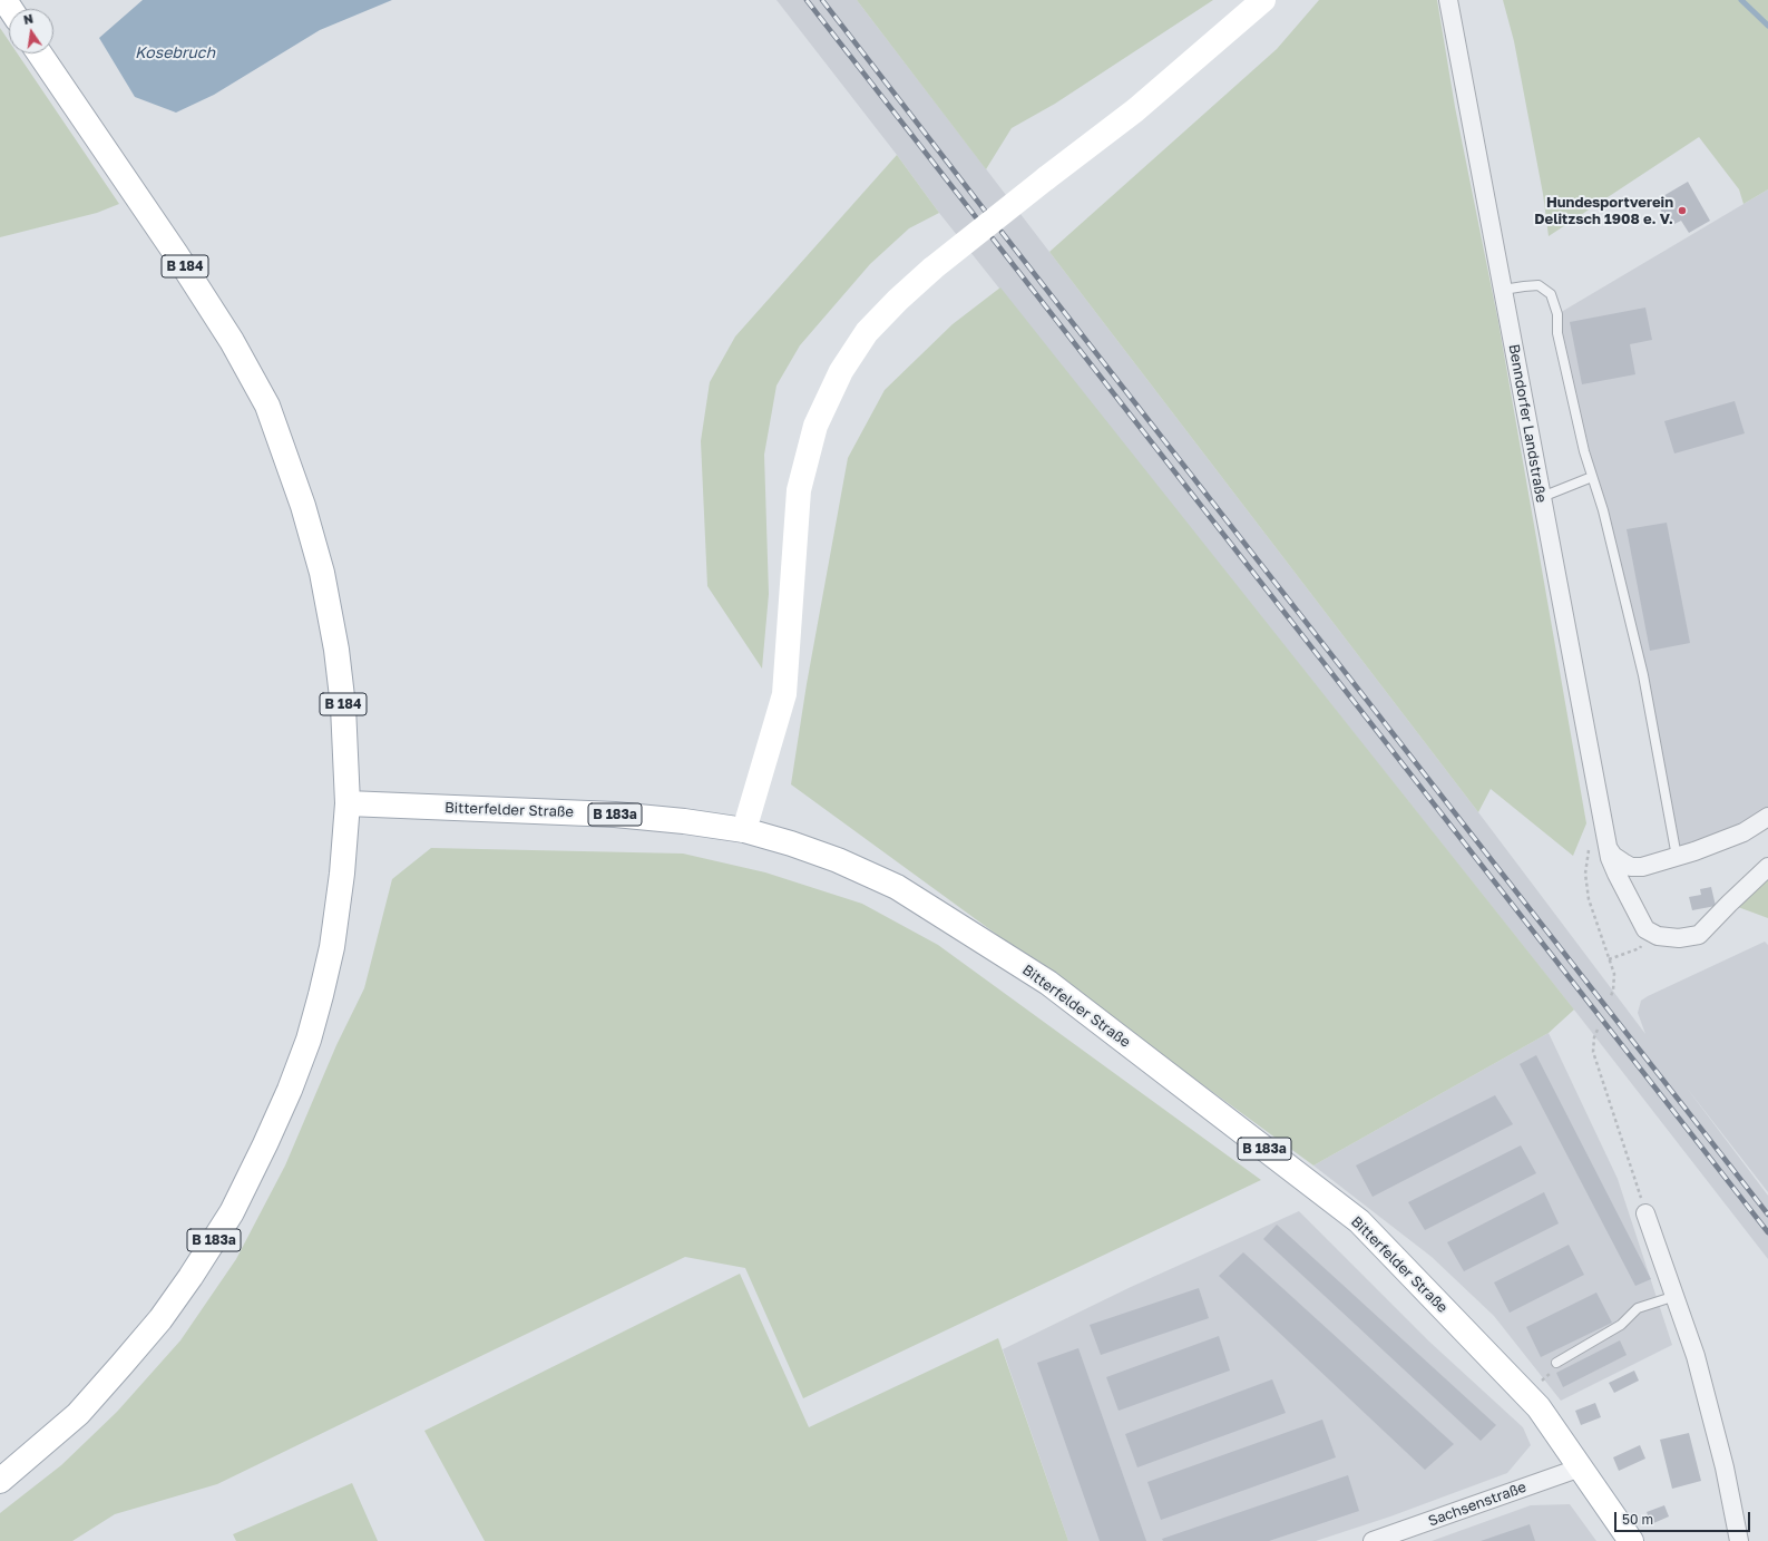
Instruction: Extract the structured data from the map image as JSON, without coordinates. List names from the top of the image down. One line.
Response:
{"streets":{"main road":["B 184","Bitterfelder Straße","B 183a"],"street":["Benndorfer Landstraße","Sachsenstraße"]},"crossings":[["B 184","Bitterfelder Straße"],["B 184","B 183a"],["Bitterfelder Straße","B 183a"],["Bitterfelder Straße","Sachsenstraße"]],"water":["Kosebruch"],"places":["Hundesportverein Delitzsch 1908 e. V."],"scale_bar":"50 m","north":"top"}
